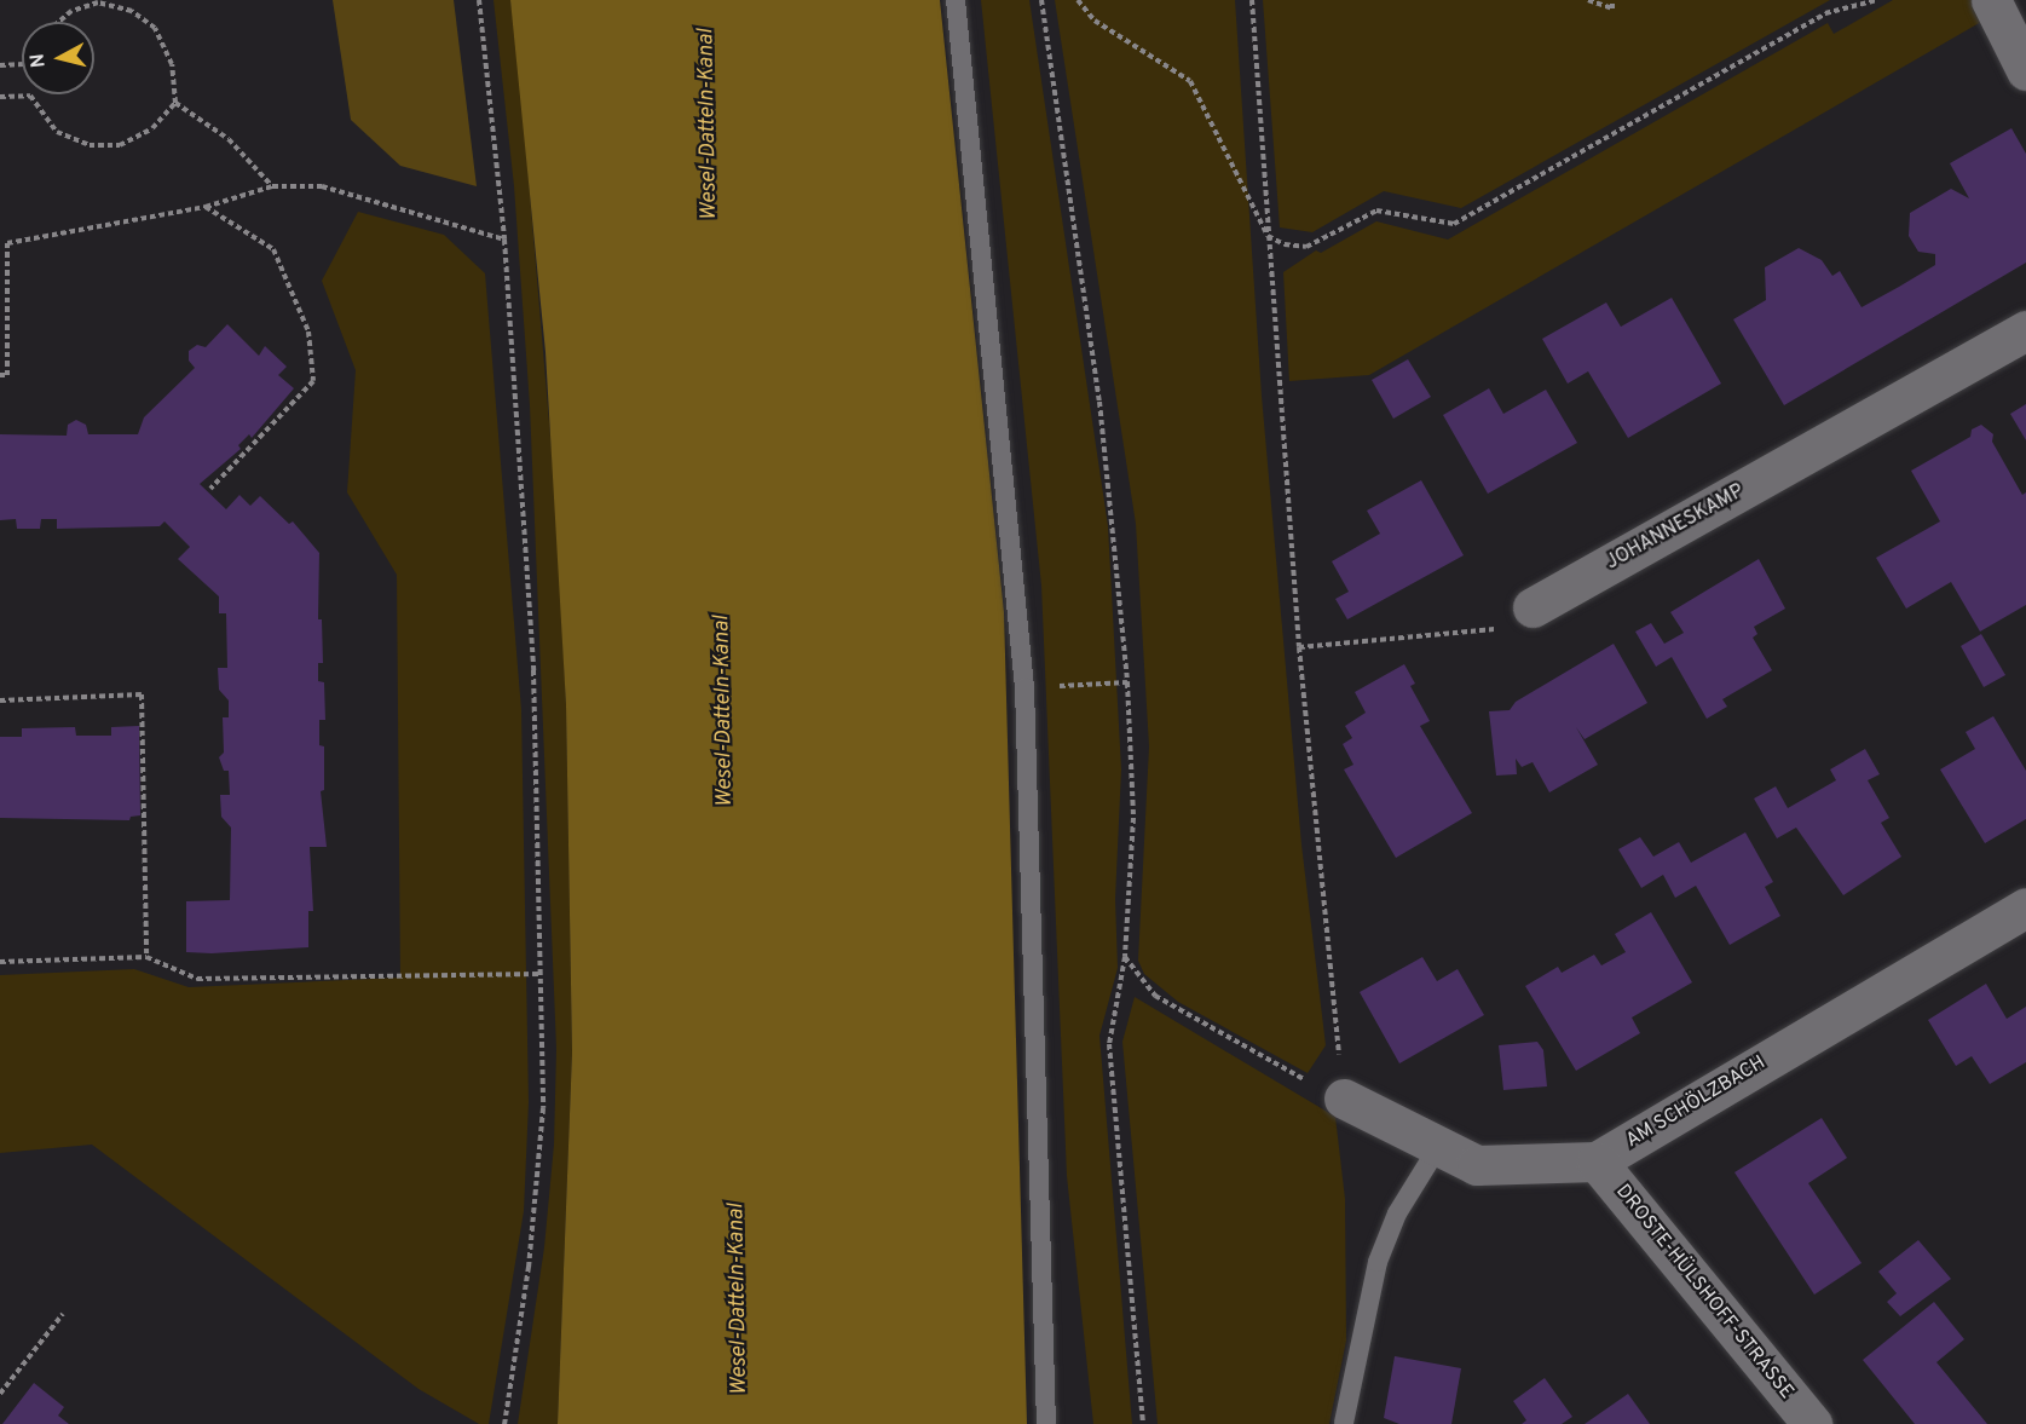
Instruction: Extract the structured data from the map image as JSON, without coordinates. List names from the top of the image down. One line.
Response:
{"streets":{"street":["JOHANNESKAMP","AM SCHÖLZBACH","DROSTE-HÜLSHOFF-STRASSE"]},"crossings":[["AM SCHÖLZBACH","DROSTE-HÜLSHOFF-STRASSE"]],"water":["Wesel-Datteln-Kanal"],"north":"left"}
